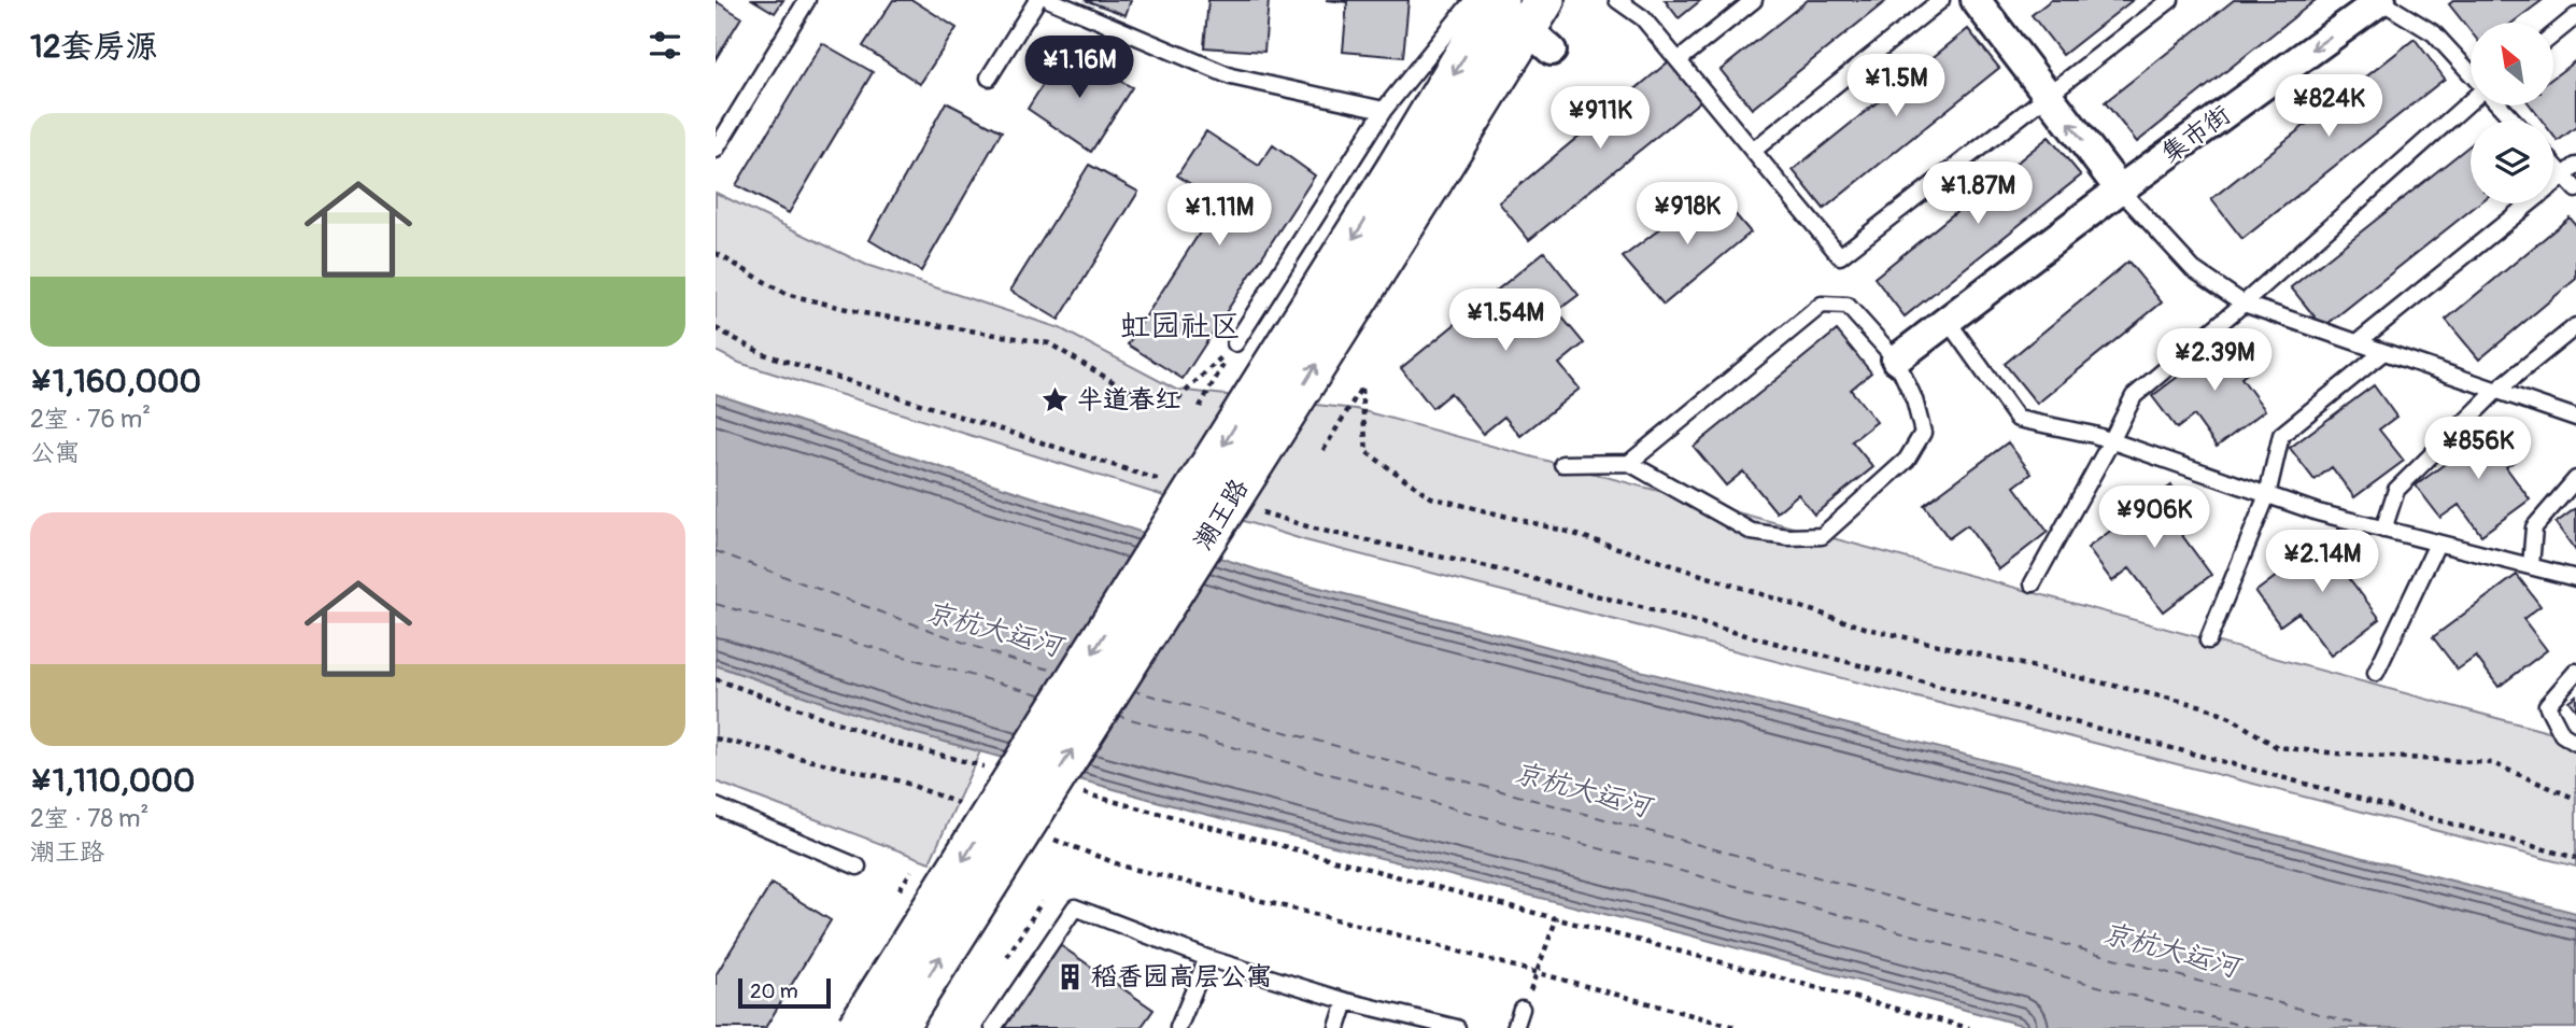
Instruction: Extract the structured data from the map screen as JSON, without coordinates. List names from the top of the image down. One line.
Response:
{"streets":{"main road":["潮王路"],"street":["集市街"]},"one_way":["集市街"],"districts":["虹园社区"],"water":["京杭大运河"],"places":{"place":["半道春红"],"building":["稻香园高层公寓"]},"scale_bar":"20 m","north":"top left","page":{"heading":"12套房源","price":["¥1.16M","¥1.5M","¥824K","¥911K","¥1.87M","¥918K","¥1.11M","¥1.54M","¥2.39M","¥856K","¥906K","¥2.14M"],"list":[{"name":"¥1,160,000","note":"2室 · 76 m² · 公寓"},{"name":"¥1,110,000","note":"2室 · 78 m² · 潮王路"}],"scale":"20 m"}}
